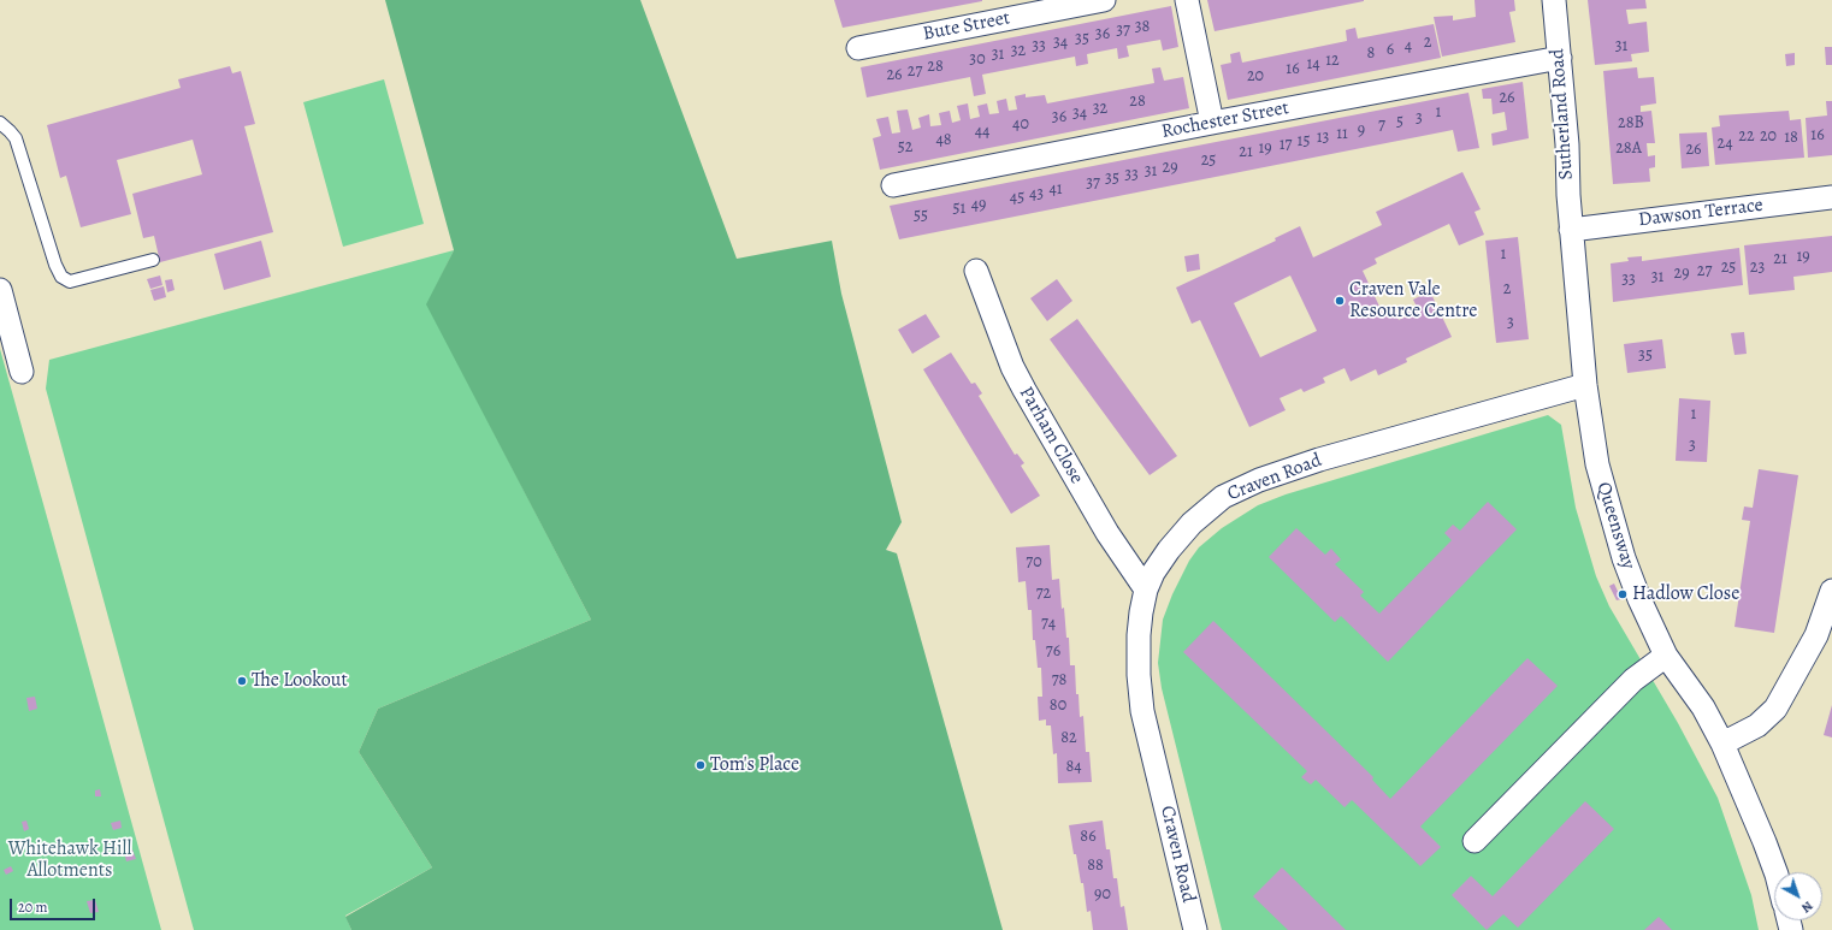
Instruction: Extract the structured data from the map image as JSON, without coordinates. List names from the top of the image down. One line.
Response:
{"streets":{"street":["Bute Street","Sutherland Road","Rochester Street","Dawson Terrace","Parham Close","Craven Road","Queensway"]},"crossings":[["Sutherland Road","Rochester Street"],["Sutherland Road","Dawson Terrace"],["Sutherland Road","Queensway"],["Dawson Terrace","Queensway"],["Parham Close","Craven Road"],["Craven Road","Queensway"]],"parks":["Whitehawk Hill Allotments"],"places":["Craven Vale Resource Centre","Hadlow Close","The Lookout","Tom's Place"],"house_numbers":["38","37","36","35","34","2","33","4","31","6","32","8","31","30","12","14","28","16","27","26","20","26","28","32","1","34","36","3","5","28B","40","7","9","44","11","16","22","20","13","18","48","15","24","17","52","19","28A","26","21","25","29","31","33","35","37","41","43","45","49","51","55","1","19","21","25","23","27","29","31","33","2","3","35","1","3","70","72","74","76","78","80","82","84","86","88","90"],"scale_bar":"20 m","north":"bottom right"}
